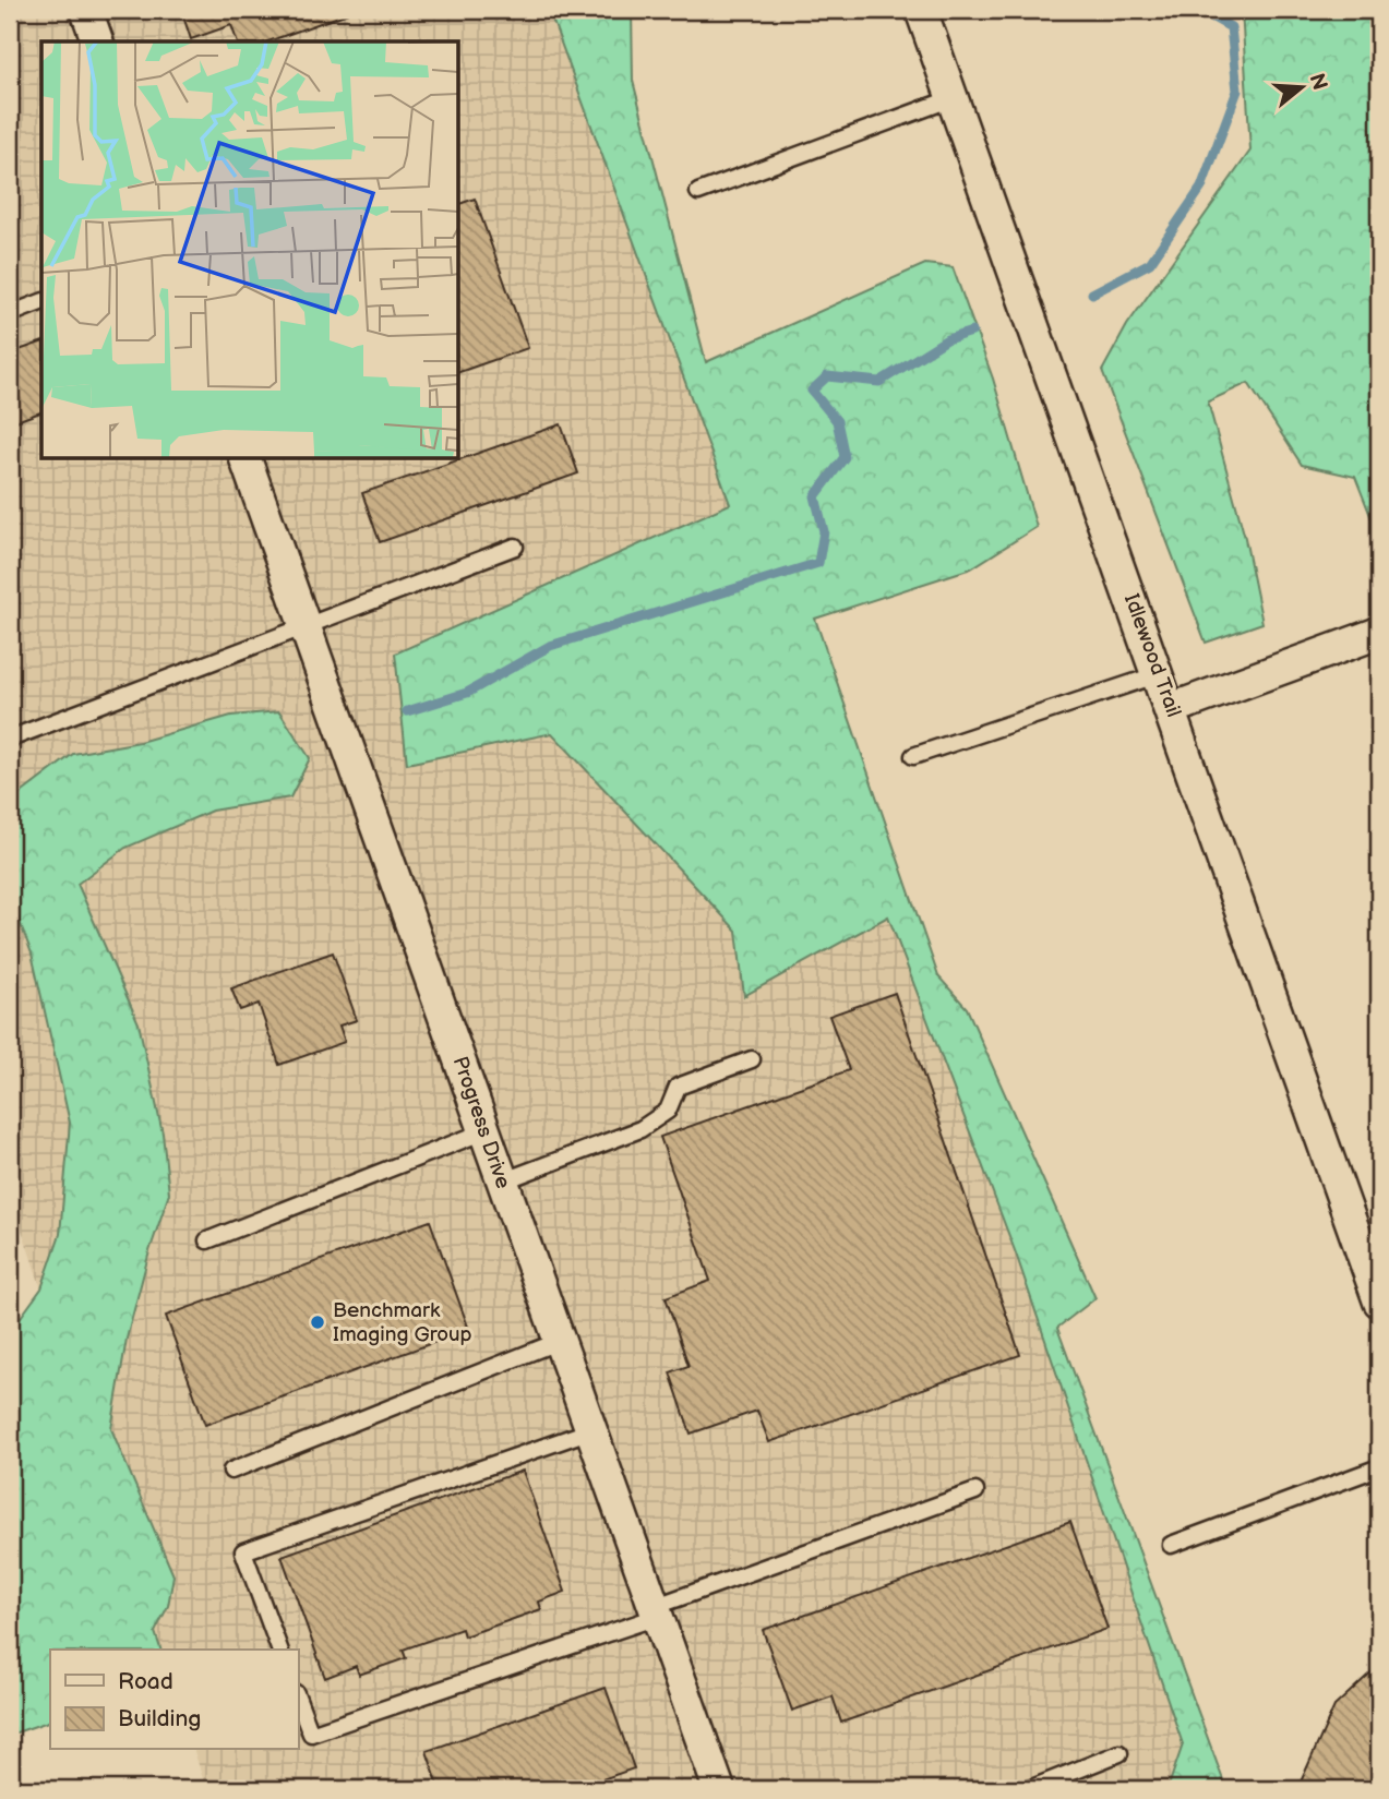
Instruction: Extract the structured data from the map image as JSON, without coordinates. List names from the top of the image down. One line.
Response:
{"streets":{"street":["Idlewood Trail","Progress Drive"]},"places":["Benchmark Imaging Group"],"legend":["Road","Building"],"north":"right"}
